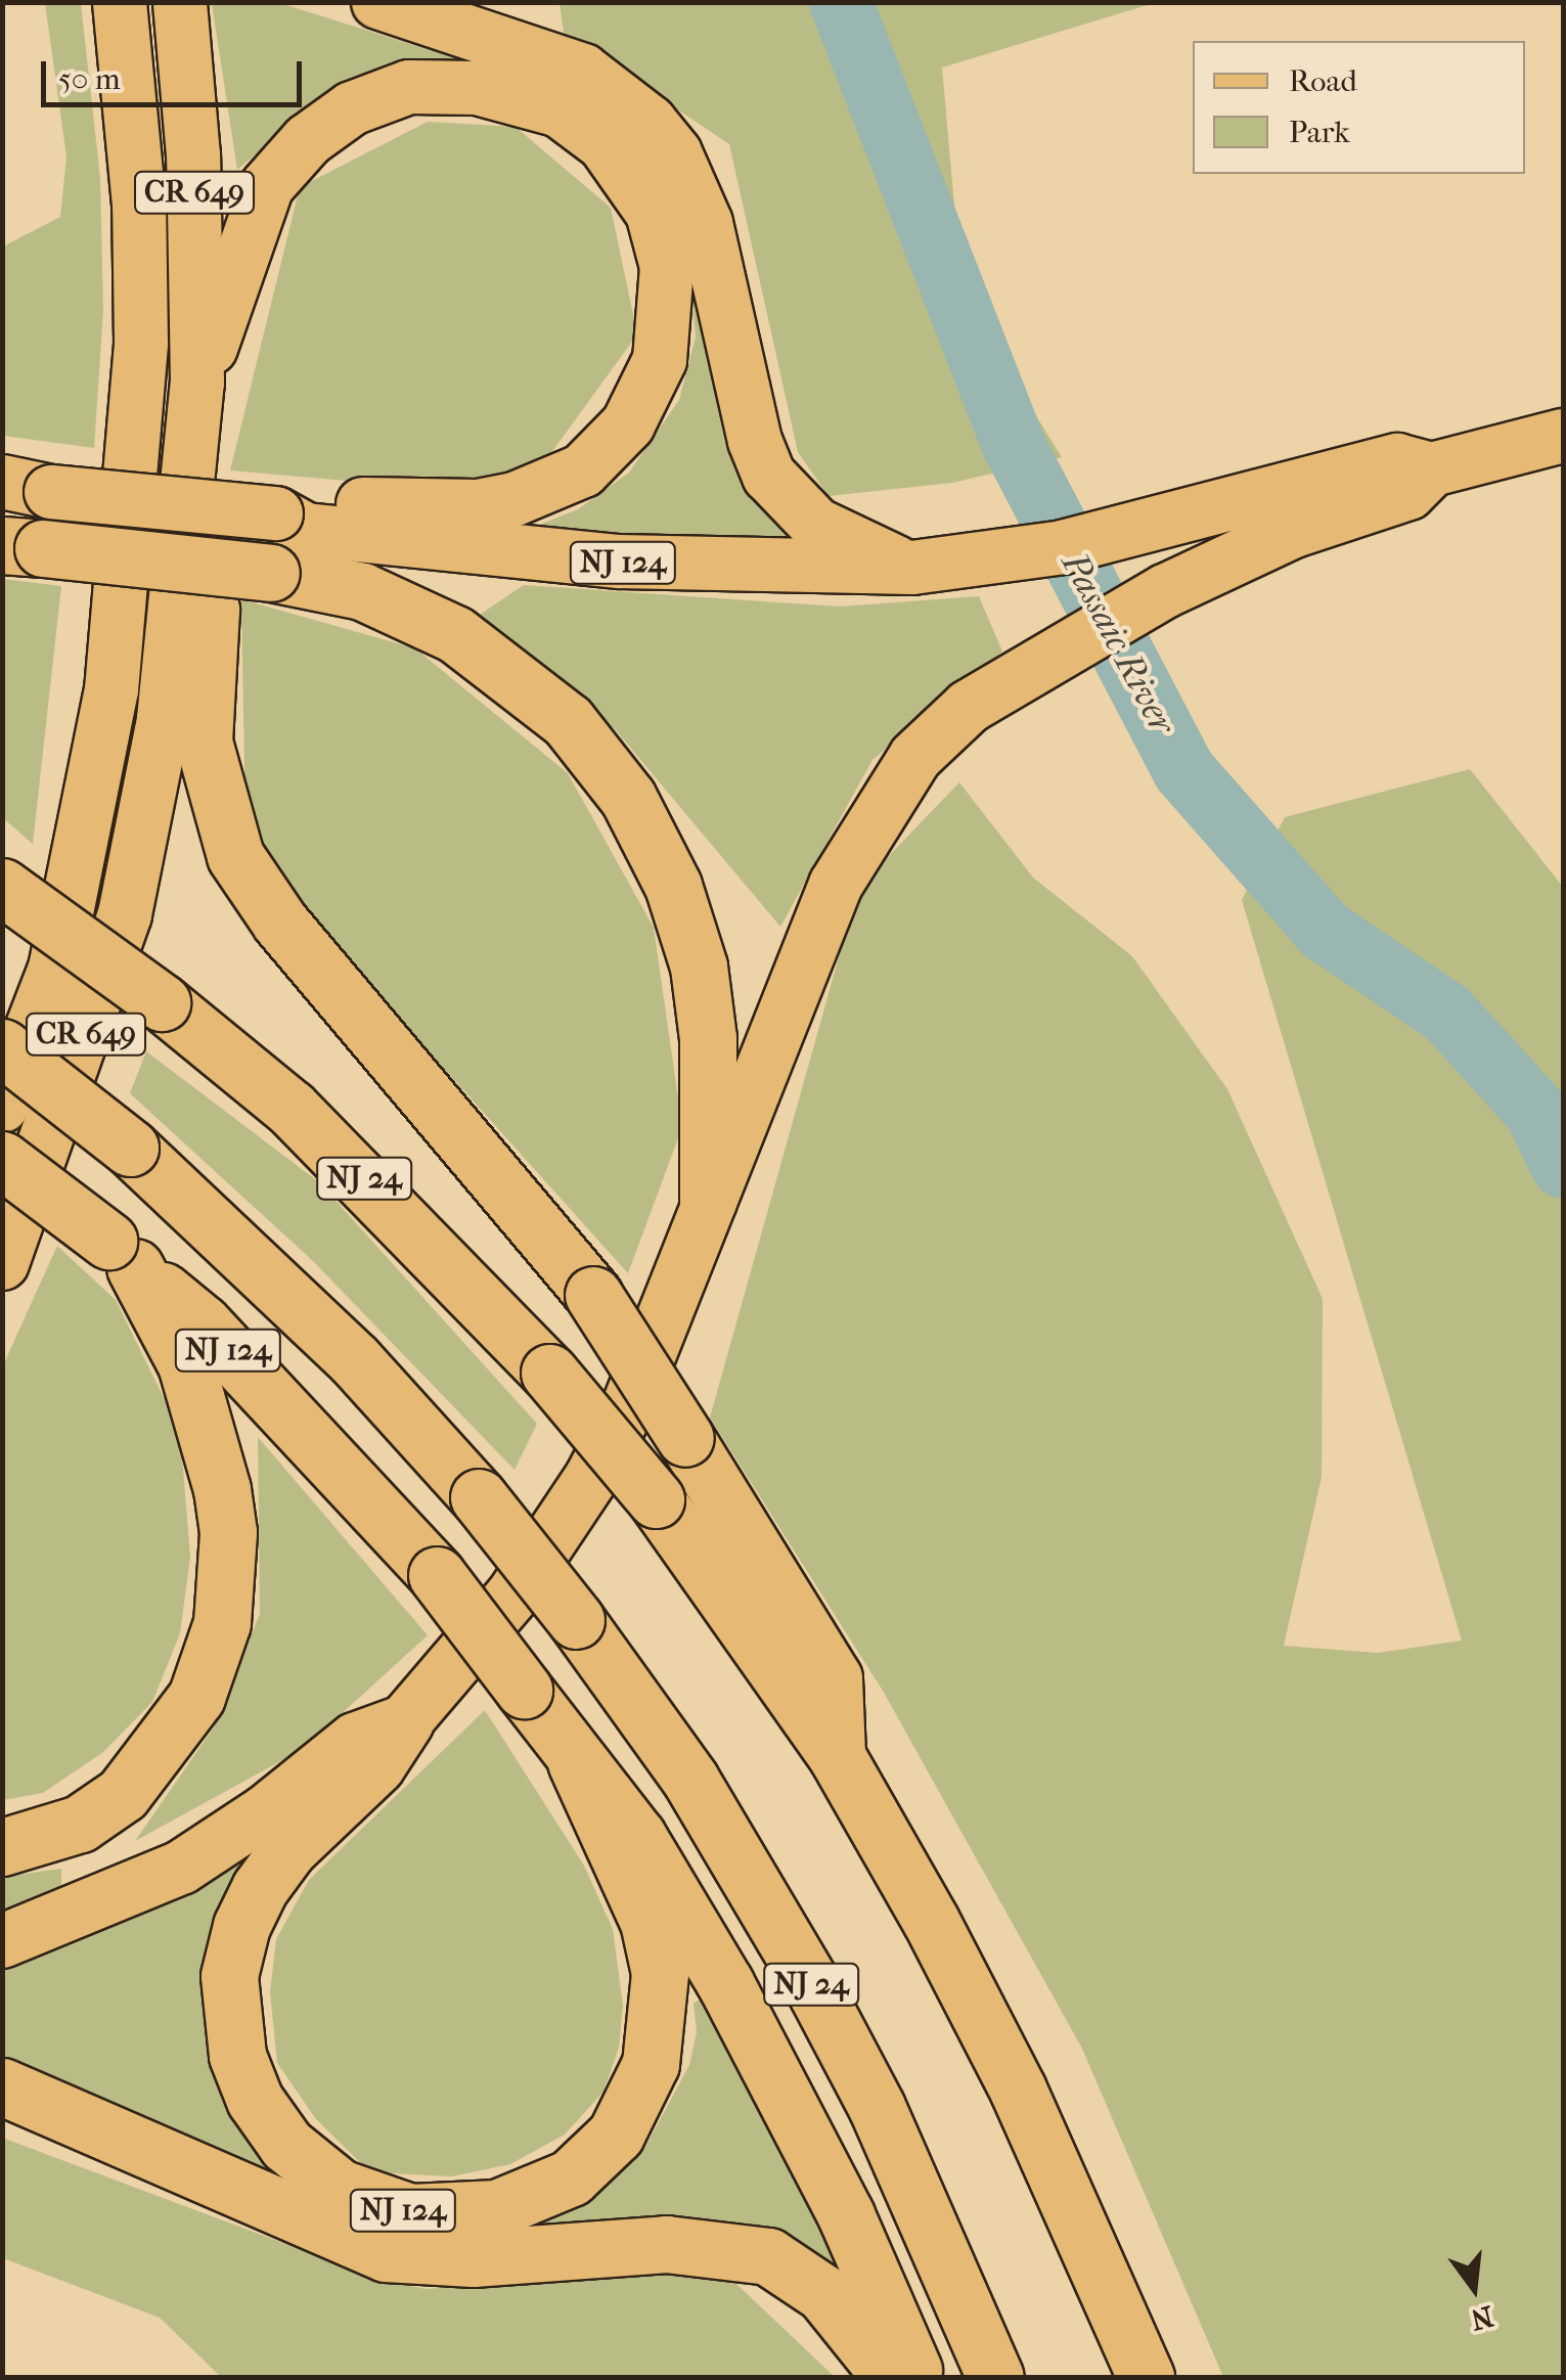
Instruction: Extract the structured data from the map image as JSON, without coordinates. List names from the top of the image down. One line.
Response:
{"streets":{"highway":["NJ 124","NJ 24"],"main road":["CR 649"]},"water":["Passaic River"],"legend":["Road","Park"],"scale_bar":"50 m","north":"bottom"}
